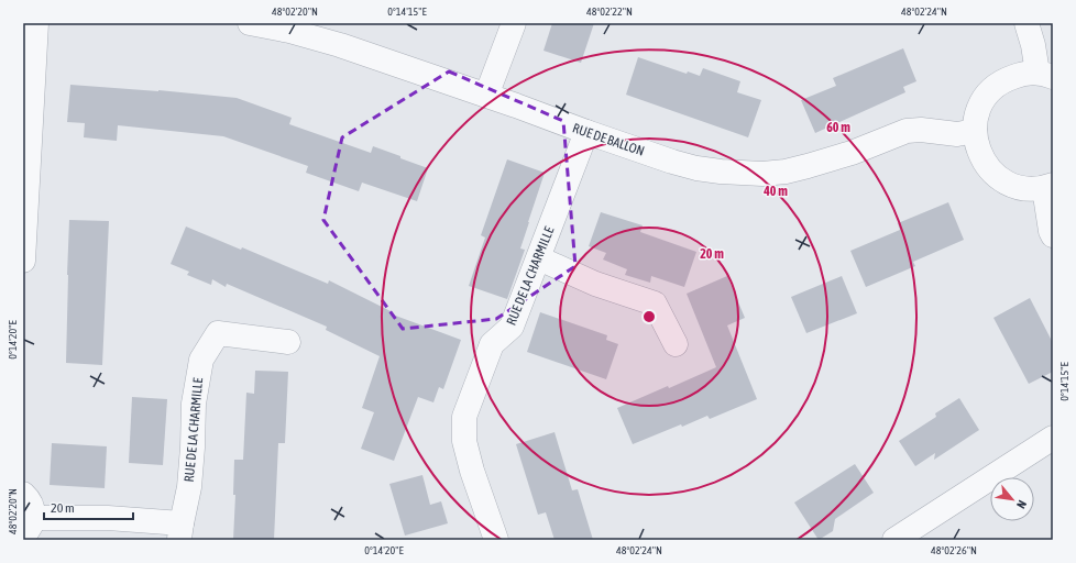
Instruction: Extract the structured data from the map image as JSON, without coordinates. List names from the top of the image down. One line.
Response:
{"streets":{"street":["RUE DE BALLON","RUE DE LA CHARMILLE"]},"crossings":[["RUE DE BALLON","RUE DE LA CHARMILLE"]],"scale_bar":"20 m","north":"bottom right","coordinates":["48°02'20\"N","0°14'15\"E","48°02'22\"N","48°02'24\"N","0°14'20\"E","48°02'26\"N"],"rings":["60 m","40 m","20 m"]}
